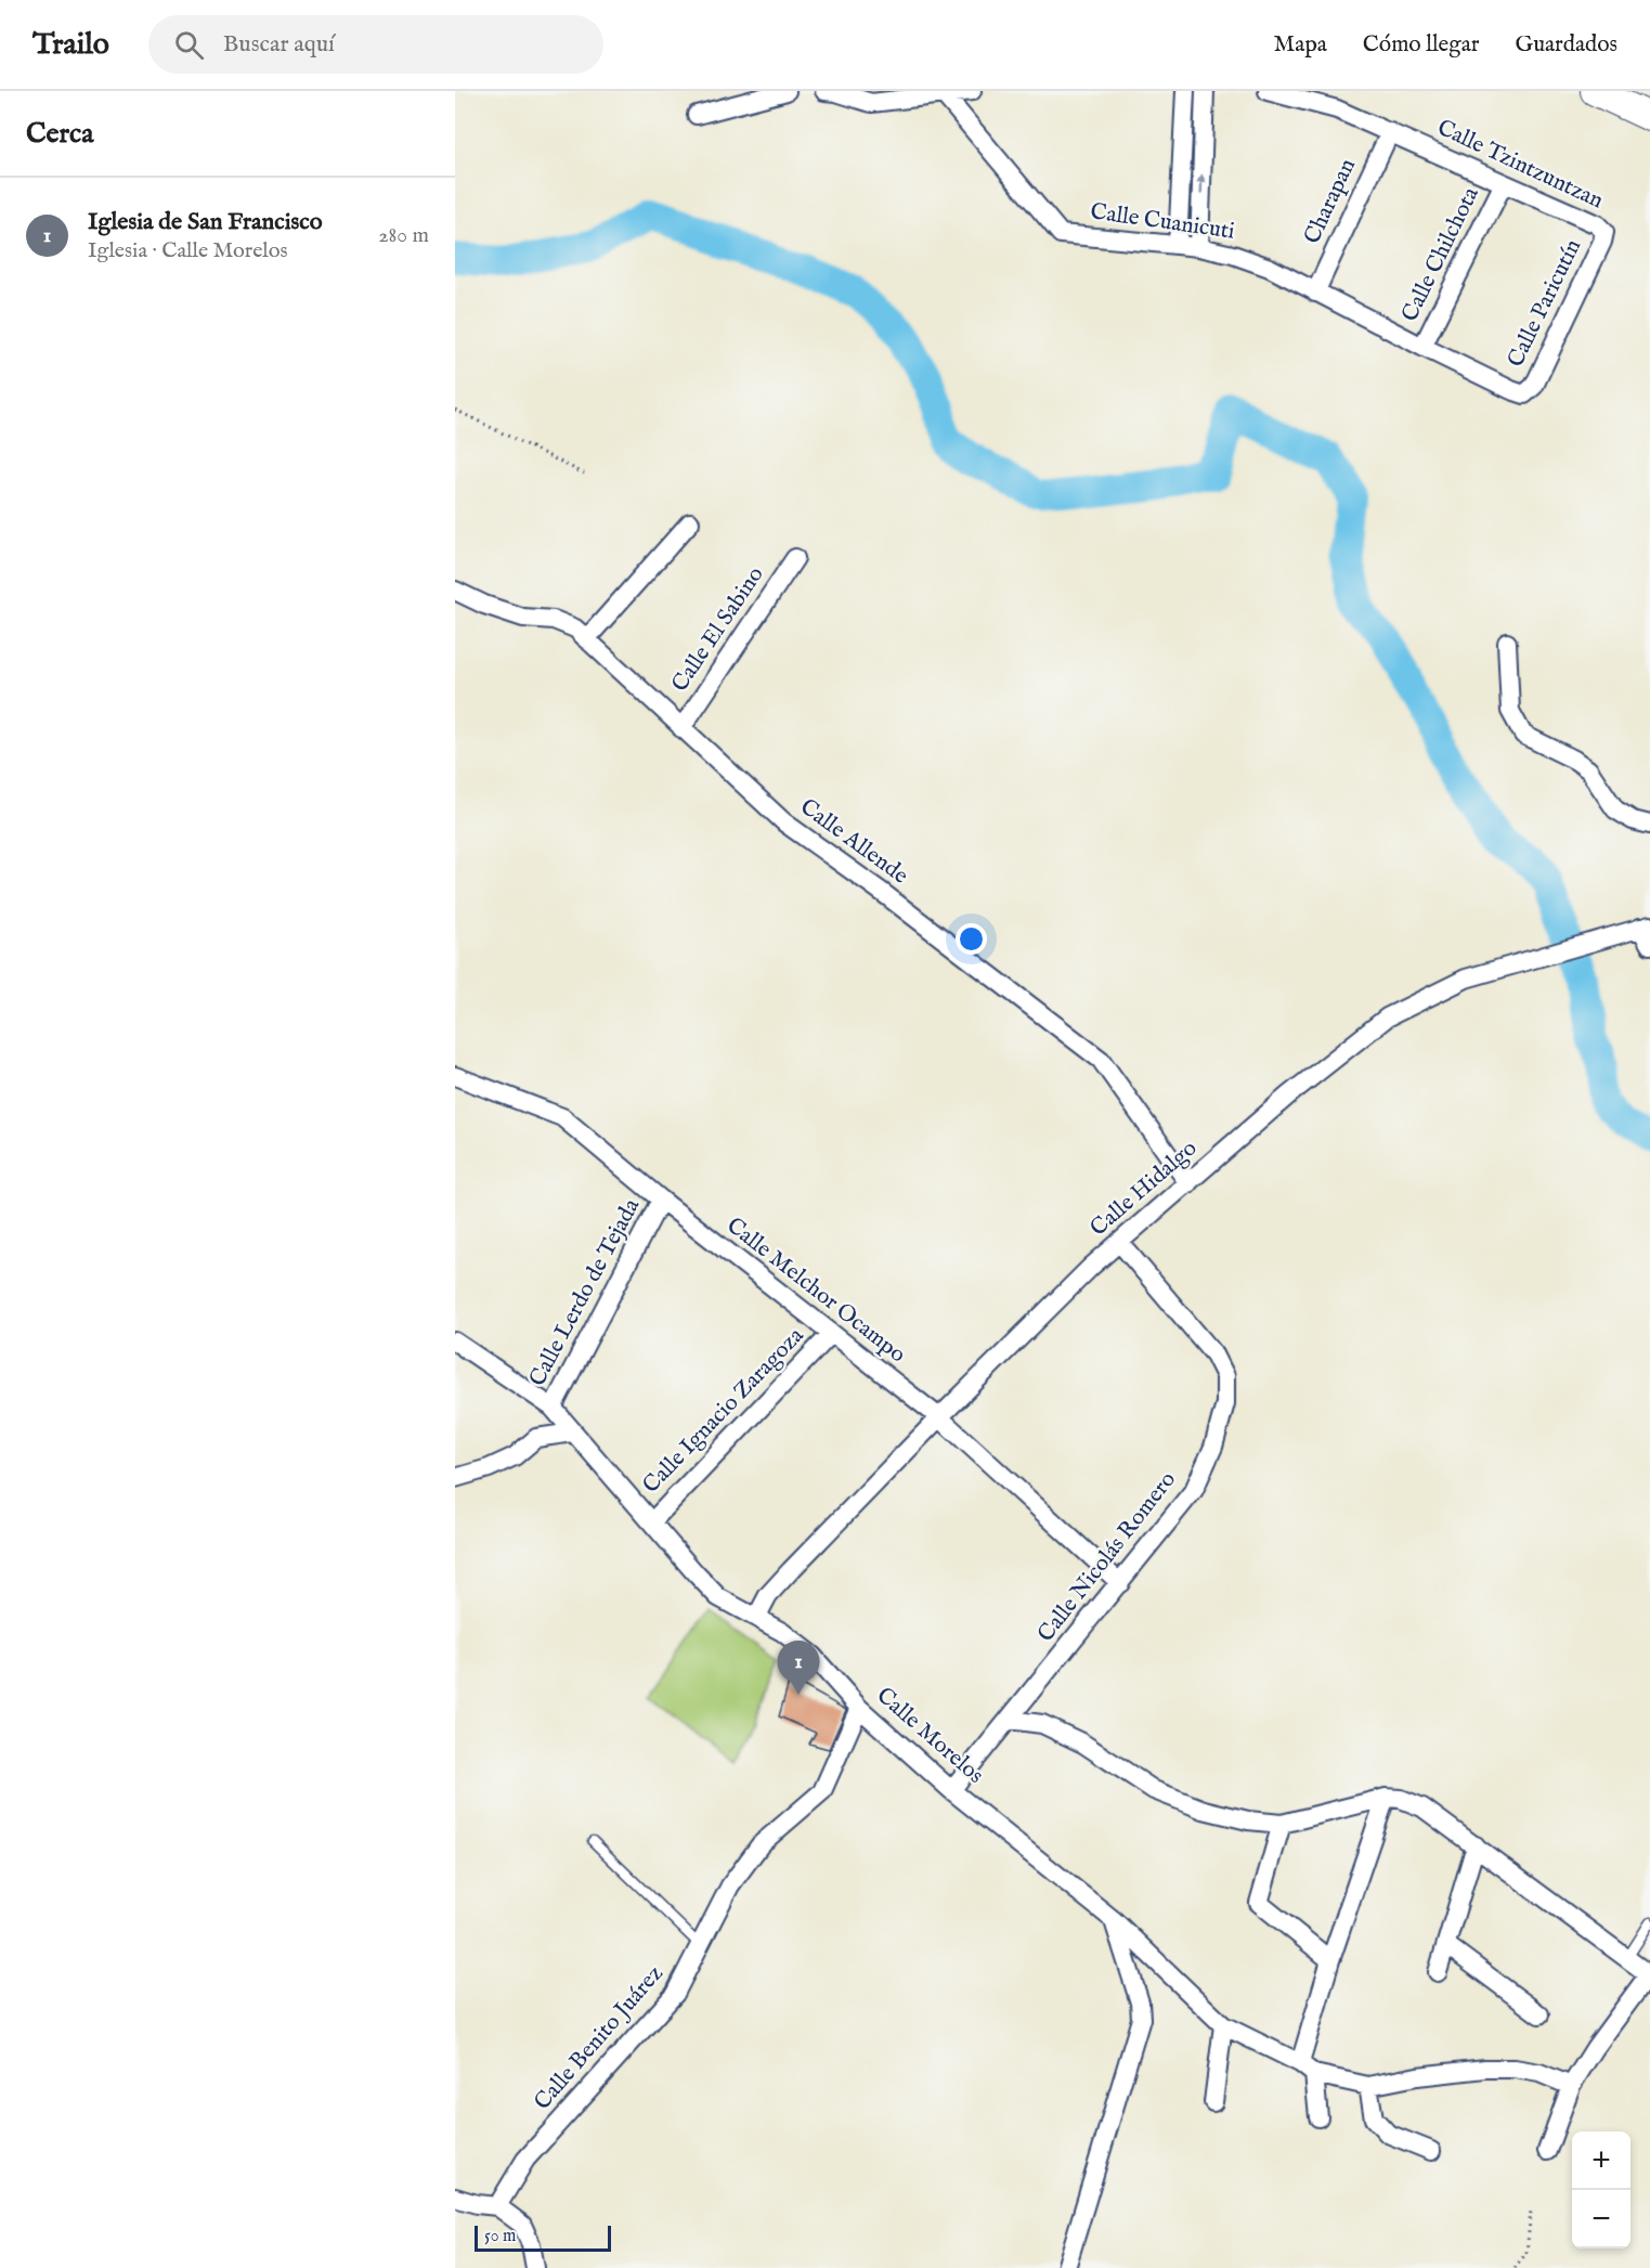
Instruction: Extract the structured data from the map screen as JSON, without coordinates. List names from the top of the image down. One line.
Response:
{"streets":{"street":["Calle Tzintzuntzan","Charapan","Calle Cuanicuti","Calle Chilchota","Calle Paricutín","Calle El Sabino","Calle Allende","Calle Hidalgo","Calle Melchor Ocampo","Calle Lerdo de Tejada","Calle Ignacio Zaragoza","Calle Nicolás Romero","Calle Morelos","Calle Benito Juárez"]},"crossings":[["Calle Tzintzuntzan","Charapan"],["Calle Tzintzuntzan","Calle Chilchota"],["Calle Tzintzuntzan","Calle Paricutín"],["Charapan","Calle Cuanicuti"],["Calle Cuanicuti","Calle Chilchota"],["Calle Cuanicuti","Calle Paricutín"],["Calle El Sabino","Calle Allende"],["Calle Allende","Calle Hidalgo"],["Calle Hidalgo","Calle Melchor Ocampo"],["Calle Hidalgo","Calle Nicolás Romero"],["Calle Hidalgo","Calle Morelos"],["Calle Melchor Ocampo","Calle Lerdo de Tejada"],["Calle Melchor Ocampo","Calle Ignacio Zaragoza"],["Calle Melchor Ocampo","Calle Nicolás Romero"],["Calle Lerdo de Tejada","Calle Morelos"],["Calle Ignacio Zaragoza","Calle Morelos"],["Calle Nicolás Romero","Calle Morelos"],["Calle Morelos","Calle Benito Juárez"]],"scale_bar":"50 m","page":{"header":"Trailo","search":"Buscar aquí","nav":["Mapa","Cómo llegar","Guardados"],"heading":"Cerca","list":[{"mark":"1","name":"Iglesia de San Francisco","note":"Iglesia · Calle Morelos","value":"280 m"}],"pins":"1","map_buttons":["+","−"],"scale":"50 m"}}
